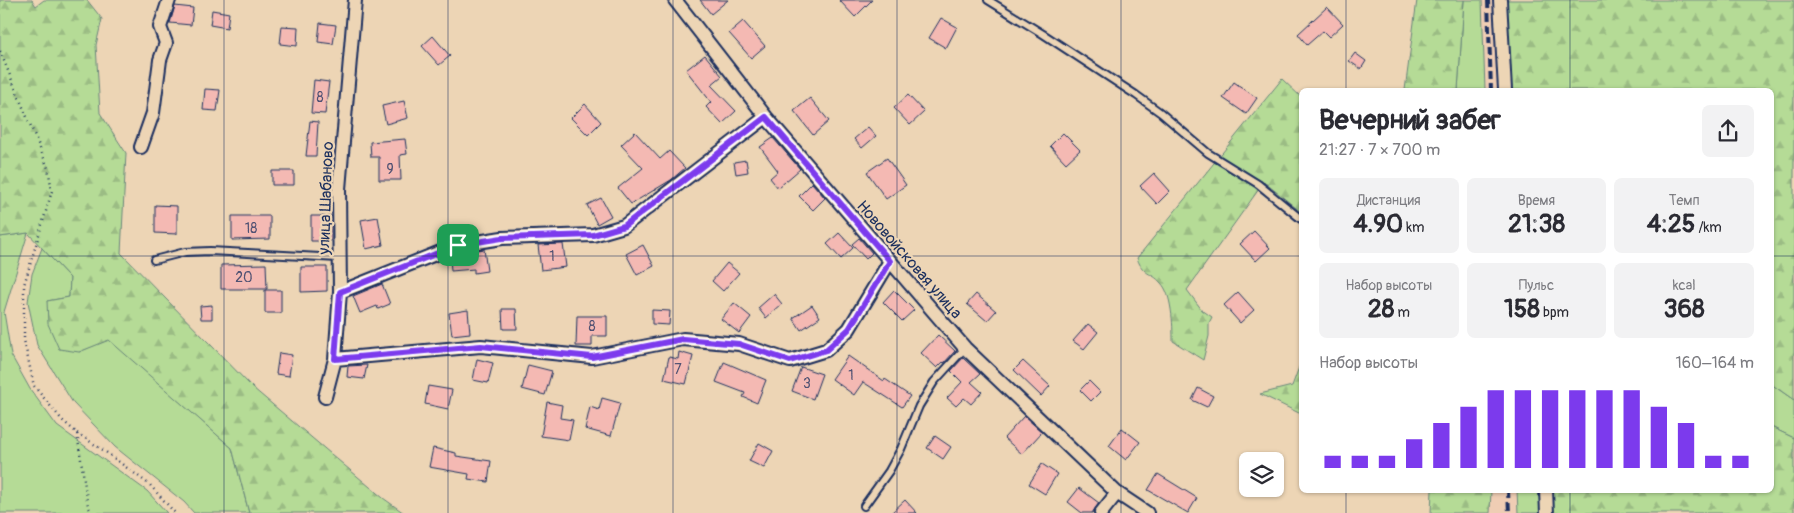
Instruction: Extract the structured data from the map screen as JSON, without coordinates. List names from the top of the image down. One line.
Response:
{"streets":{"street":["улица Шабаново","Нововойсковая улица"]},"house_numbers":["8","9","18","1","20","8","7","1","3"],"page":{"heading":["Вечерний забег","21:27 · 7 × 700 m"],"stats":[["Дистанция","4.90 km"],["Время","21:38"],["Темп","4:25 /km"],["Набор высоты","28 m"],["Пульс","158 bpm"],["kcal","368"]],"chart":["Набор высоты","160–164 m"]}}
